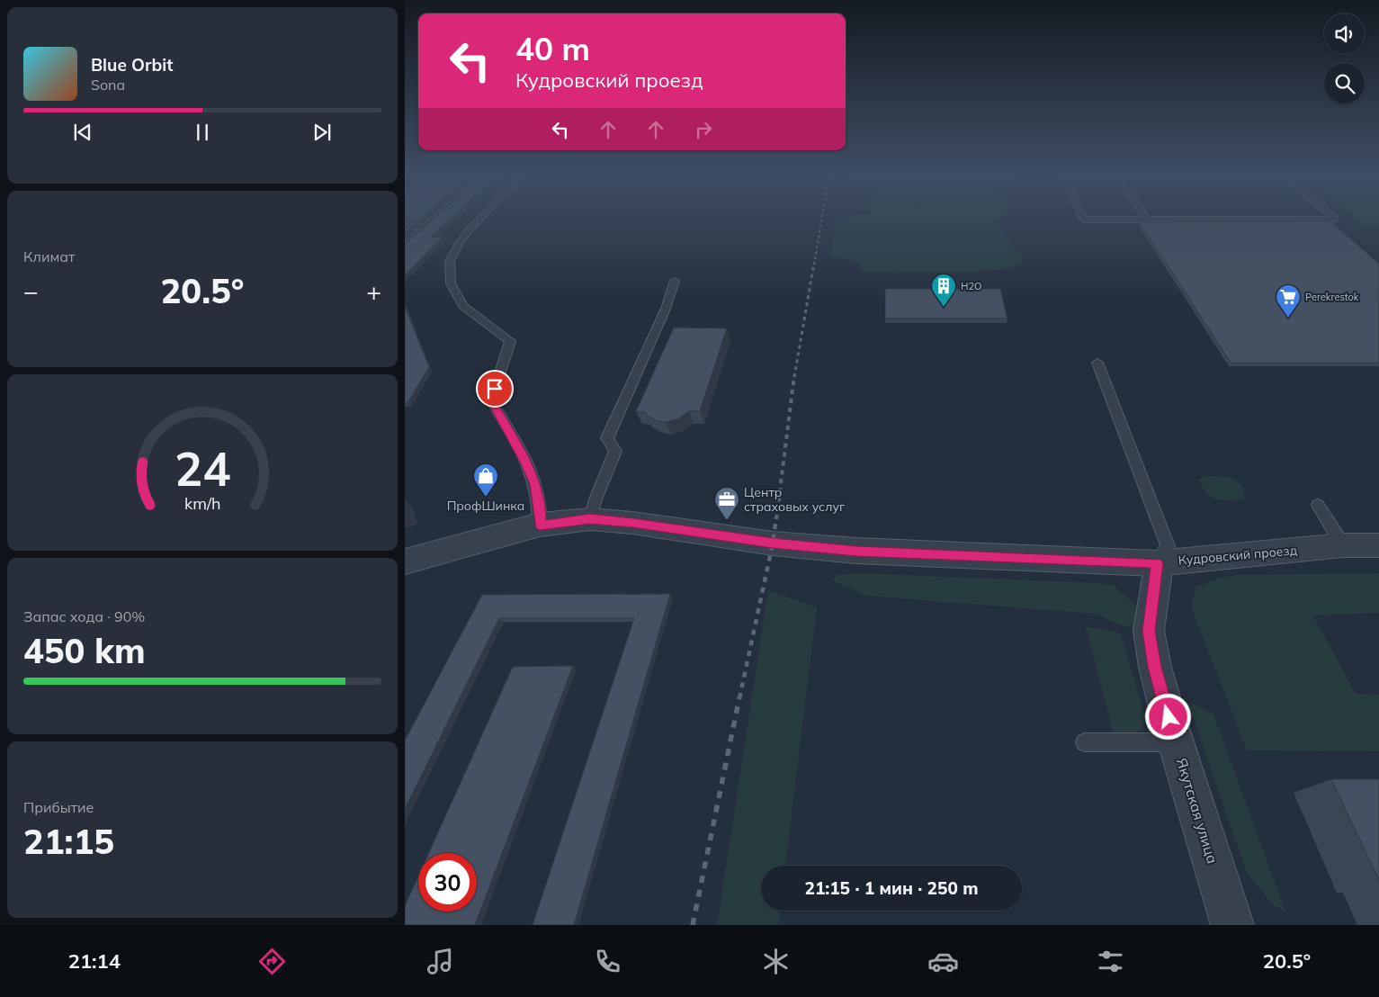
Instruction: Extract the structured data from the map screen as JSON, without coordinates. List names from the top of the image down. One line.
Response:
{"streets":{"street":["Кудровский проезд","Якутская улица"]},"crossings":[["Кудровский проезд","Якутская улица"]],"places":{"building":["H2O"],"supermarket":["Perekrestok"],"shop":["ПрофШинка"],"office":["Центр страховых услуг"]},"page":{"turn":["40 m","Кудровский проезд"],"song":["Blue Orbit","Sona"],"tile":["Климат",["Запас хода · 90%","450 km"],["Прибытие","21:15"]],"heat":["−","20.5°","+"],"limit":"30","trip":"21:15 · 1 мин · 250 m","tabs":["21:14","20.5°"],"gauge":["24","km/h"]}}
